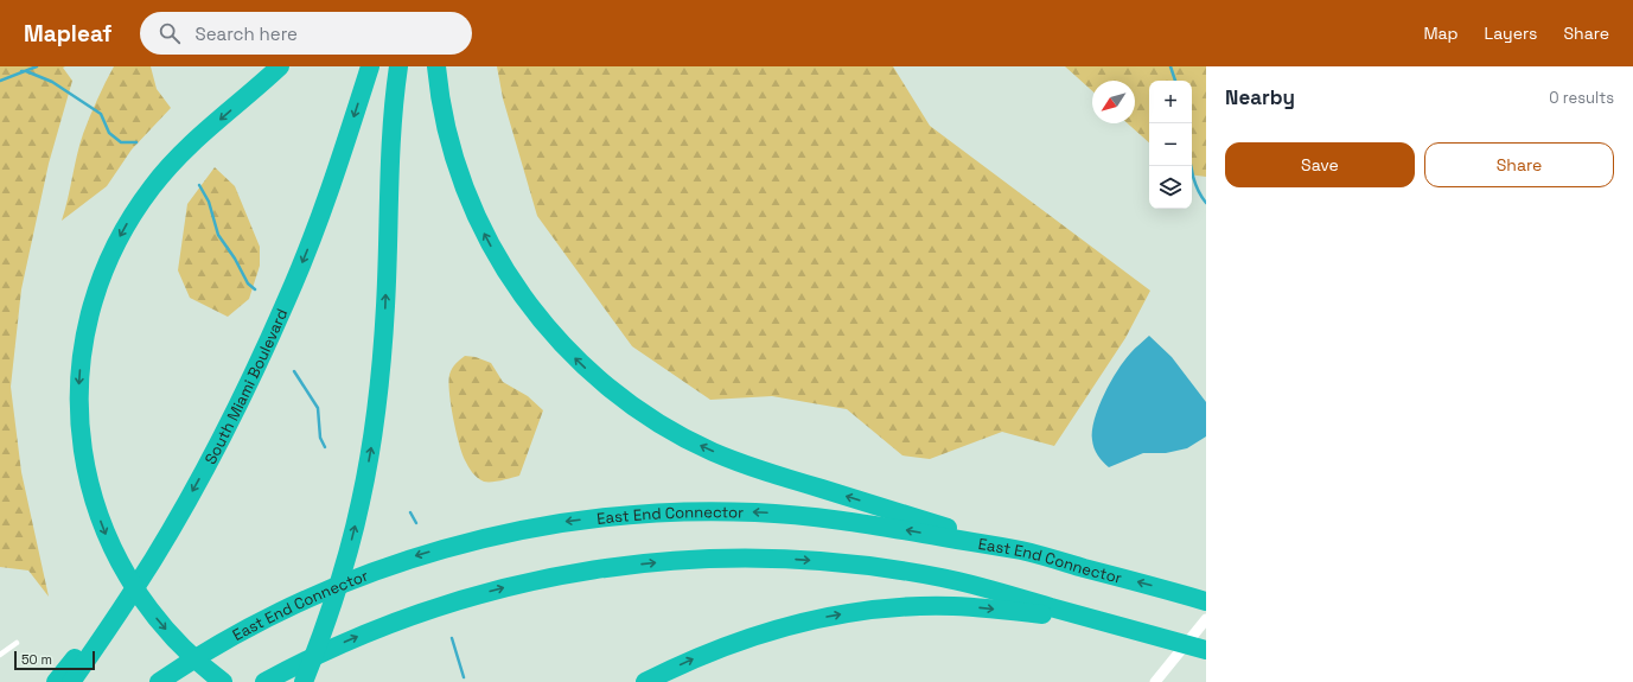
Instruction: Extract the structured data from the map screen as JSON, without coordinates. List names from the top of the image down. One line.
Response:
{"streets":{"highway":["South Miami Boulevard","East End Connector"]},"scale_bar":"50 m","north":"bottom left","page":{"header":"Mapleaf","search":"Search here","nav":["Map","Layers","Share"],"heading":["Nearby","0 results"],"map_buttons":["+","−"],"buttons":["Save","Share"],"scale":"50 m"}}
